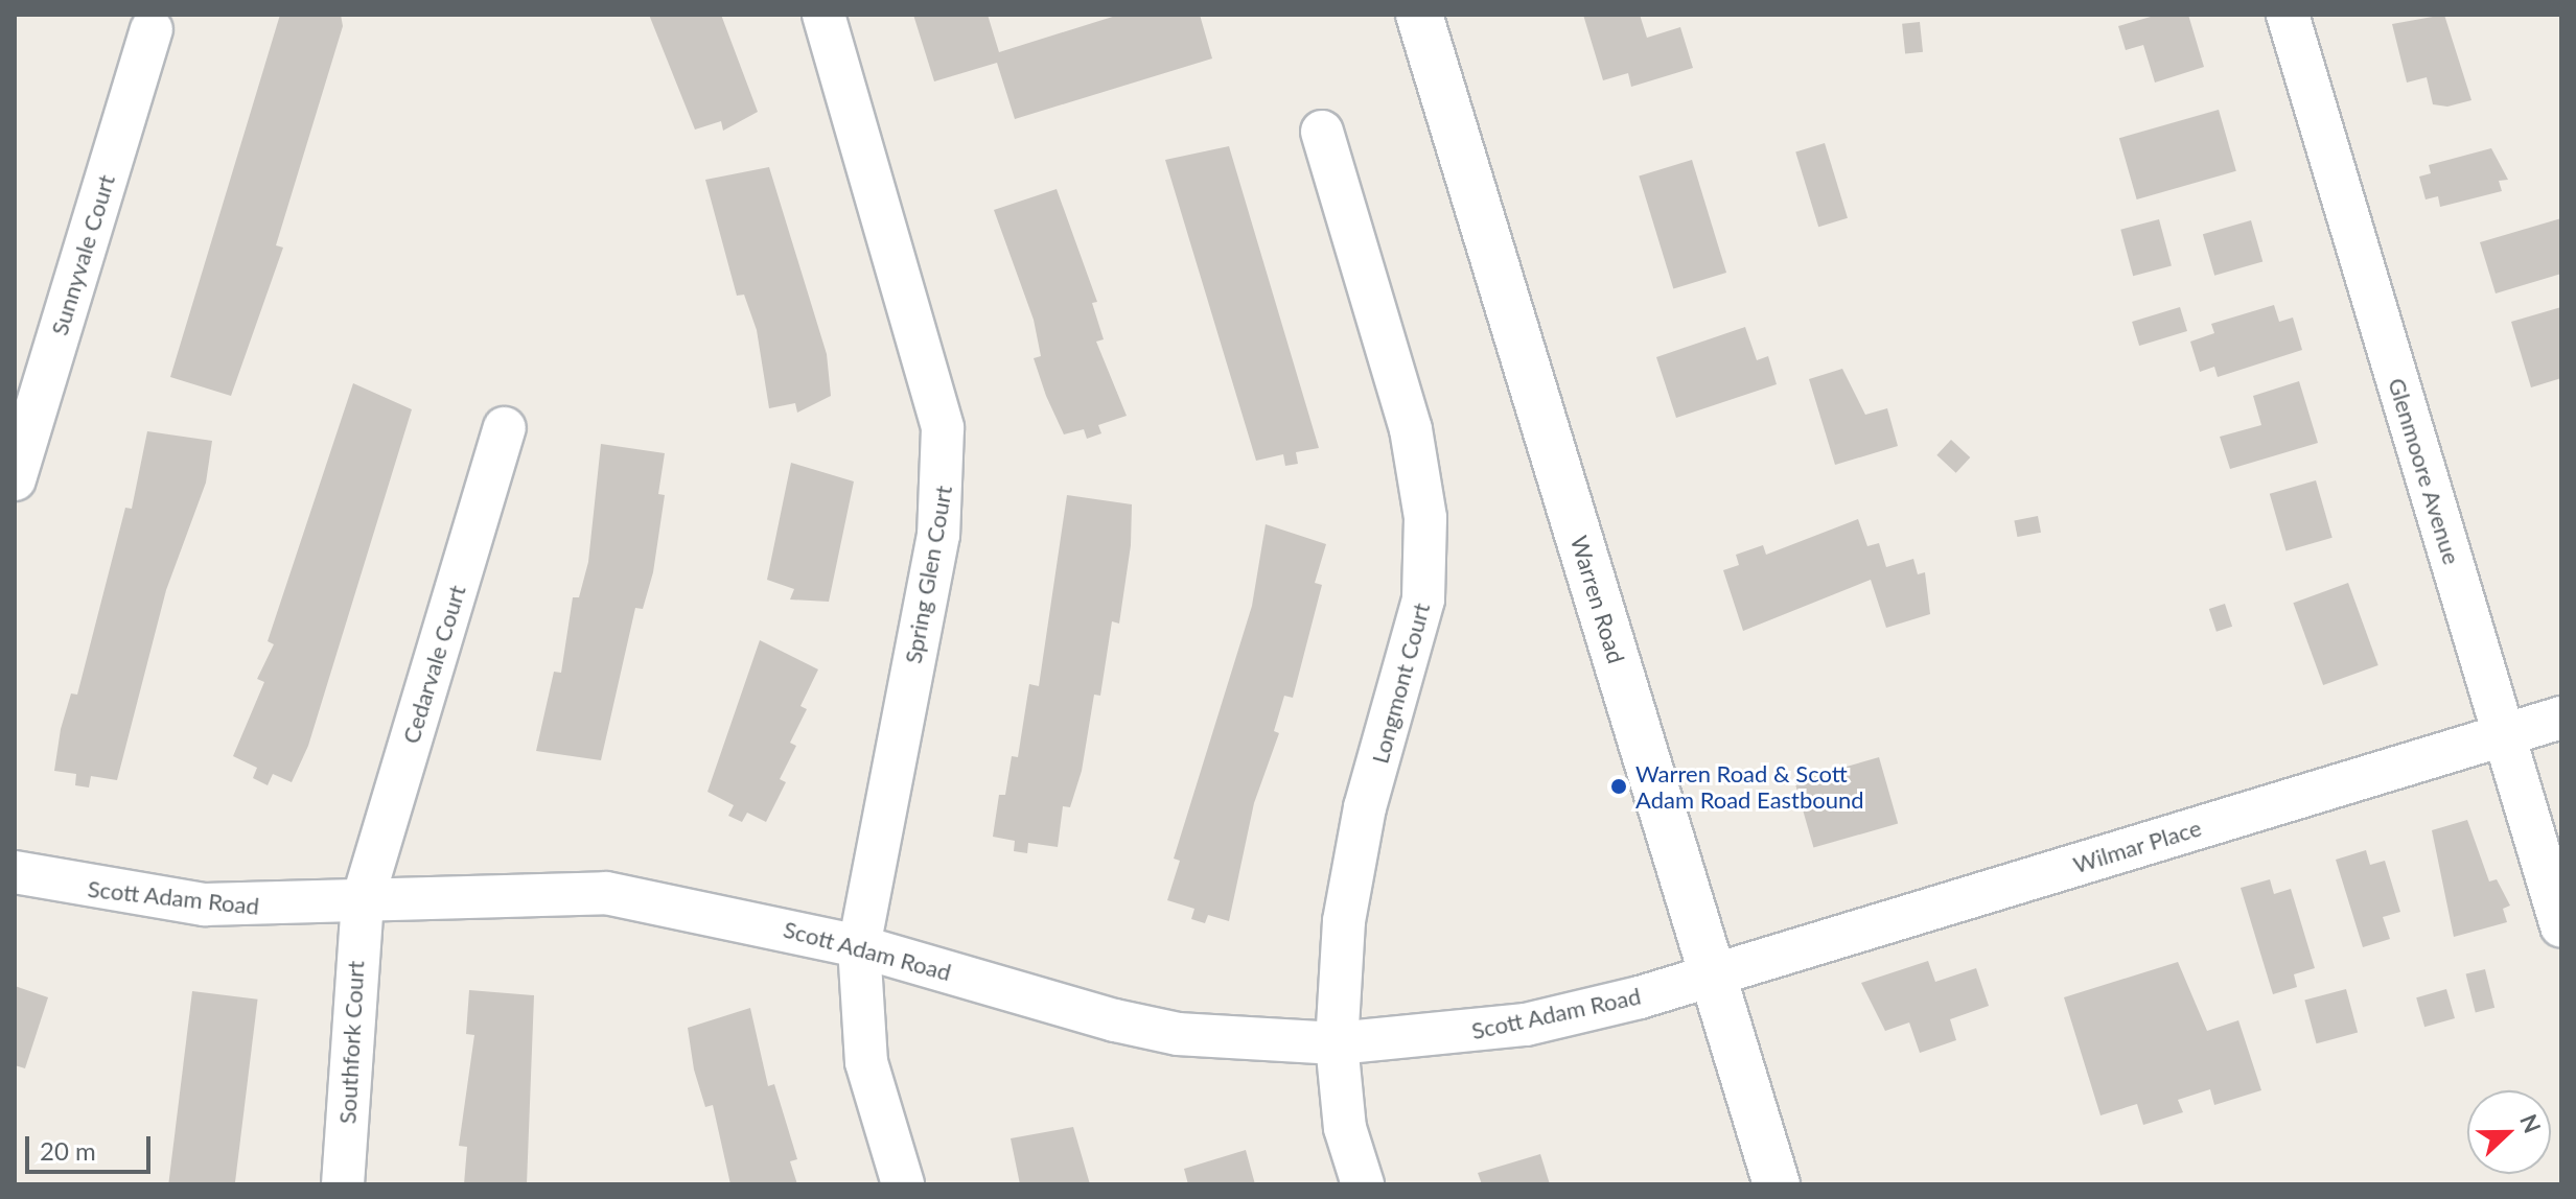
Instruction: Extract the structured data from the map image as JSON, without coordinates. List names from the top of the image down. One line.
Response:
{"streets":{"street":["Sunnyvale Court","Glenmoore Avenue","Spring Glen Court","Warren Road","Cedarvale Court","Longmont Court","Wilmar Place","Scott Adam Road","Southfork Court"]},"crossings":[["Glenmoore Avenue","Wilmar Place"],["Spring Glen Court","Scott Adam Road"],["Warren Road","Wilmar Place"],["Warren Road","Scott Adam Road"],["Cedarvale Court","Scott Adam Road"],["Cedarvale Court","Southfork Court"],["Longmont Court","Scott Adam Road"],["Wilmar Place","Scott Adam Road"],["Scott Adam Road","Southfork Court"]],"places":["Warren Road & Scott Adam Road Eastbound"],"scale_bar":"20 m","north":"right"}
